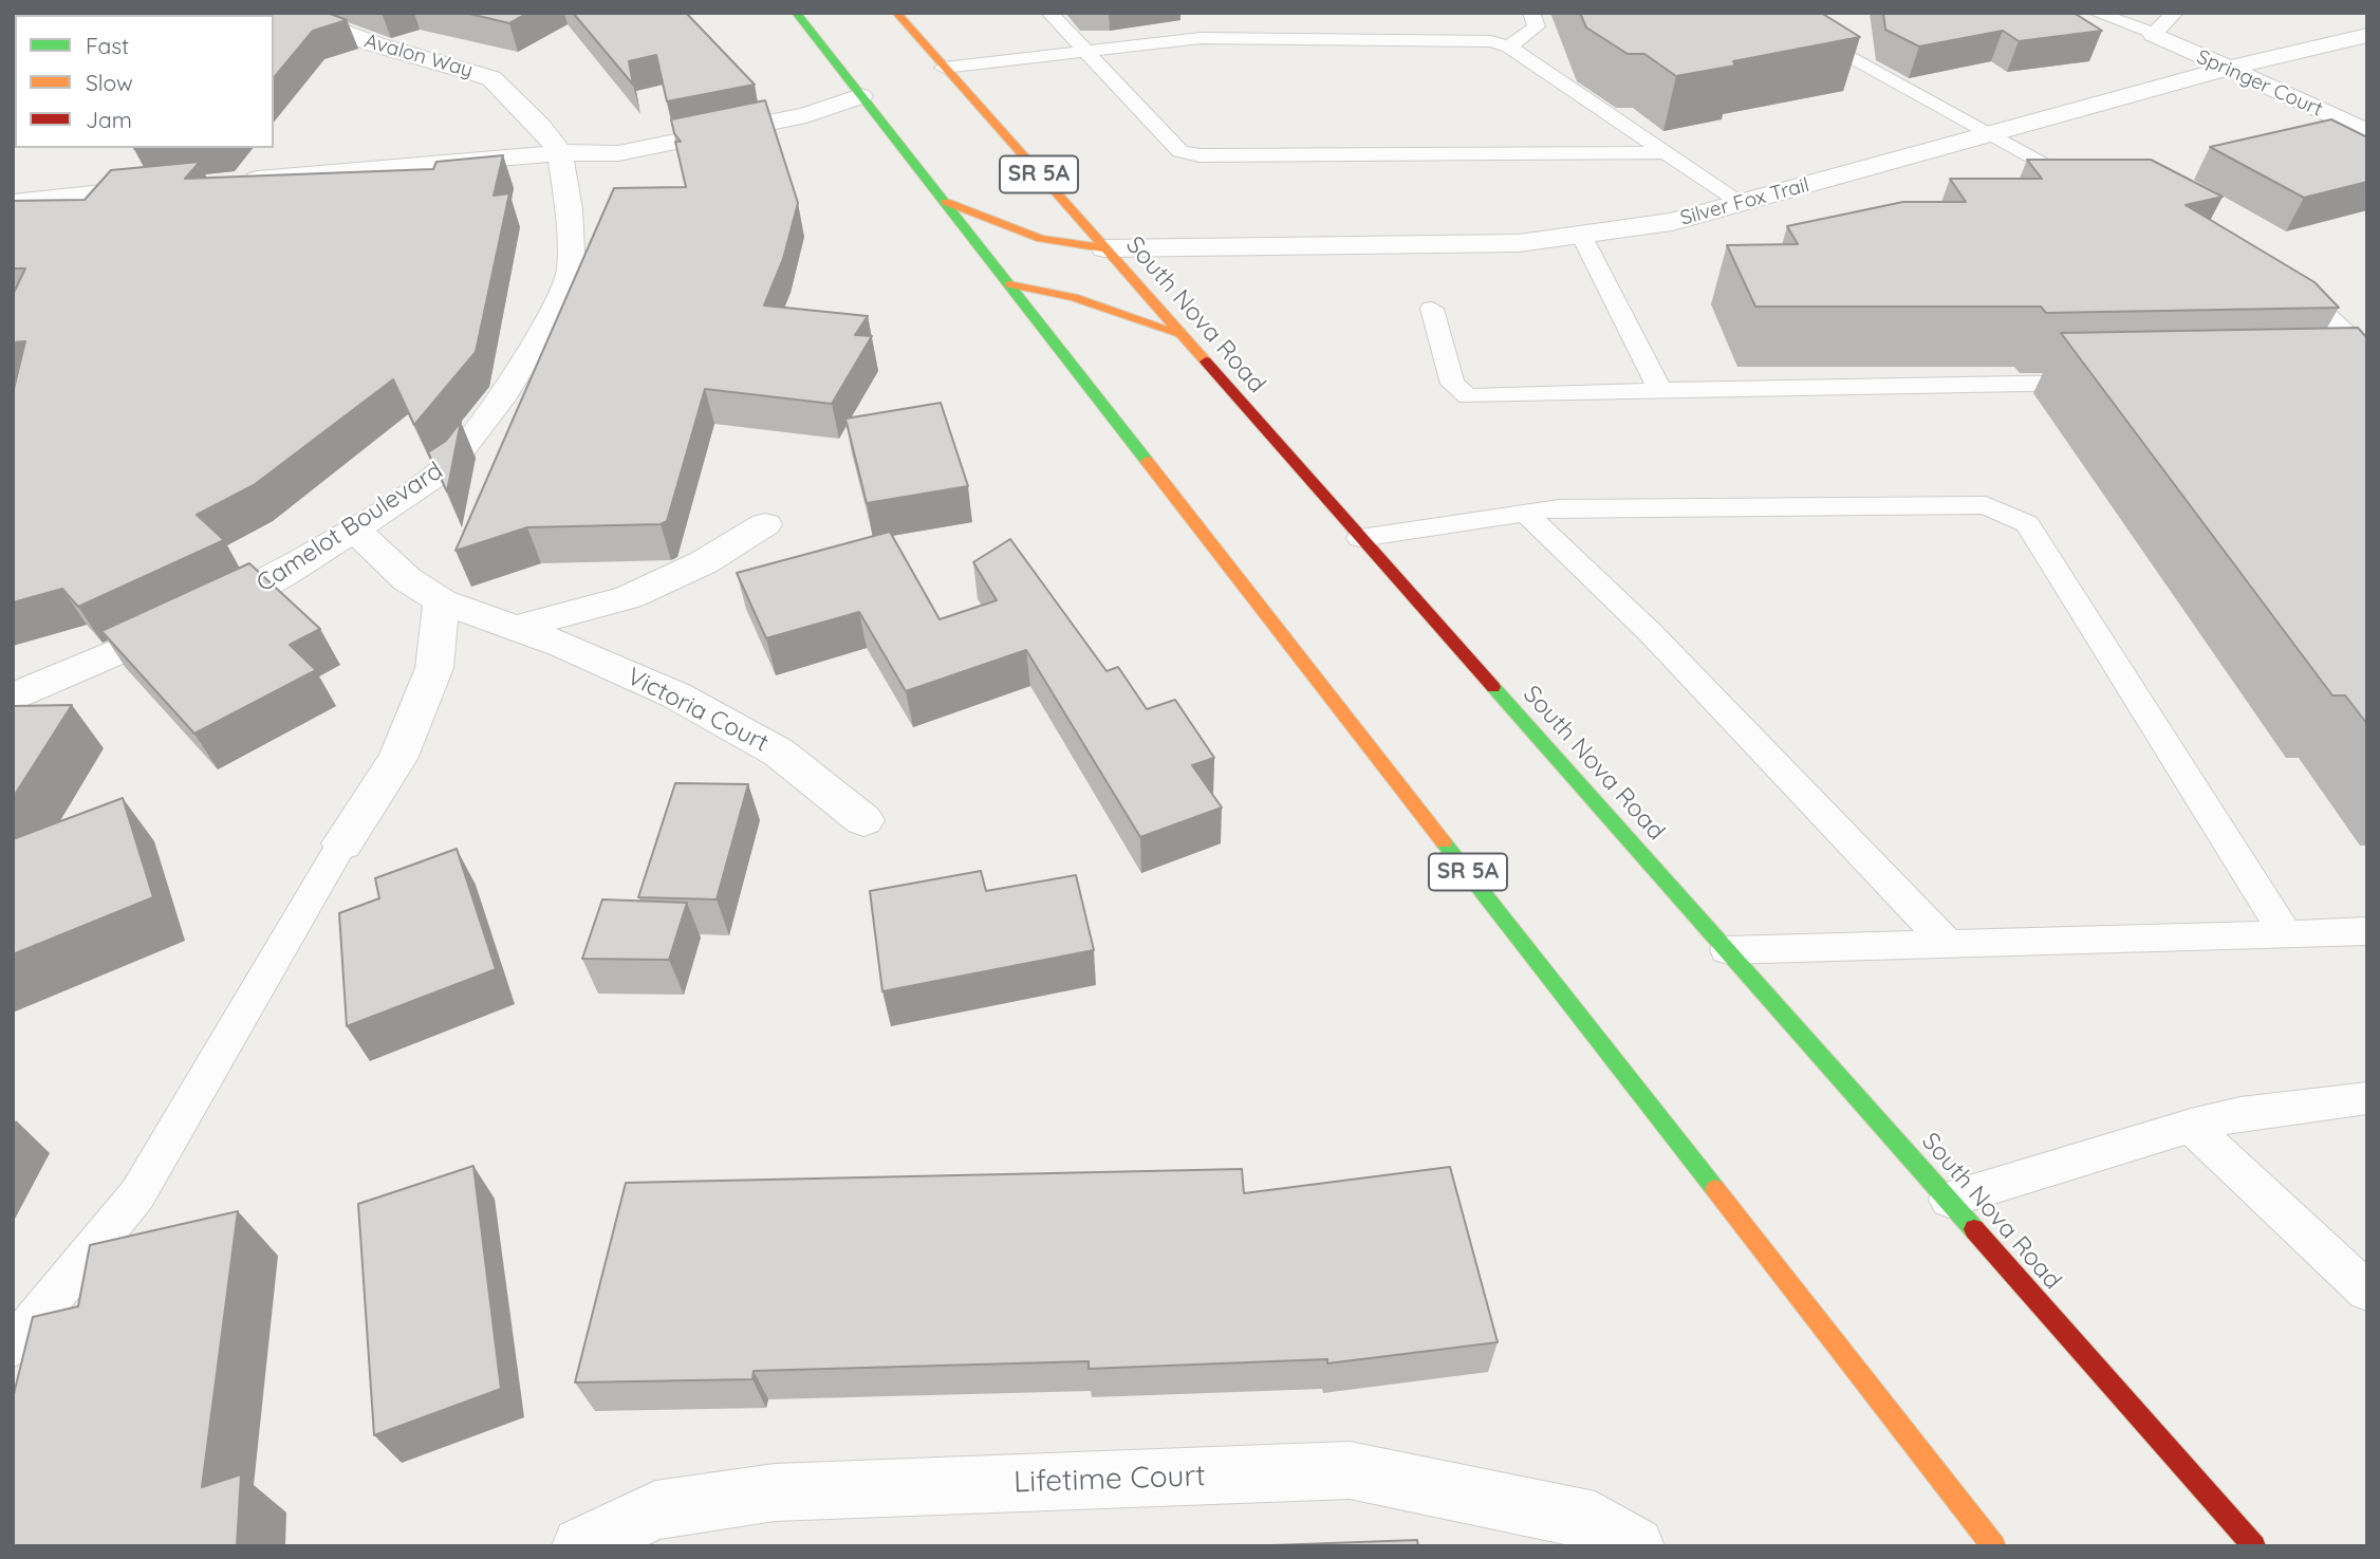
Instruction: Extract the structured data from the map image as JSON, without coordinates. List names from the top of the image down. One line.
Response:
{"streets":{"main road":["SR 5A","South Nova Road"],"street":["Avalon Way","Springer Court","Silver Fox Trail","Camelot Boulevard","Victoria Court","Lifetime Court"]},"crossings":[["Avalon Way","Camelot Boulevard"],["Springer Court","Silver Fox Trail"],["Silver Fox Trail","South Nova Road"],["Camelot Boulevard","Victoria Court"]],"legend":["Fast","Slow","Jam"]}
